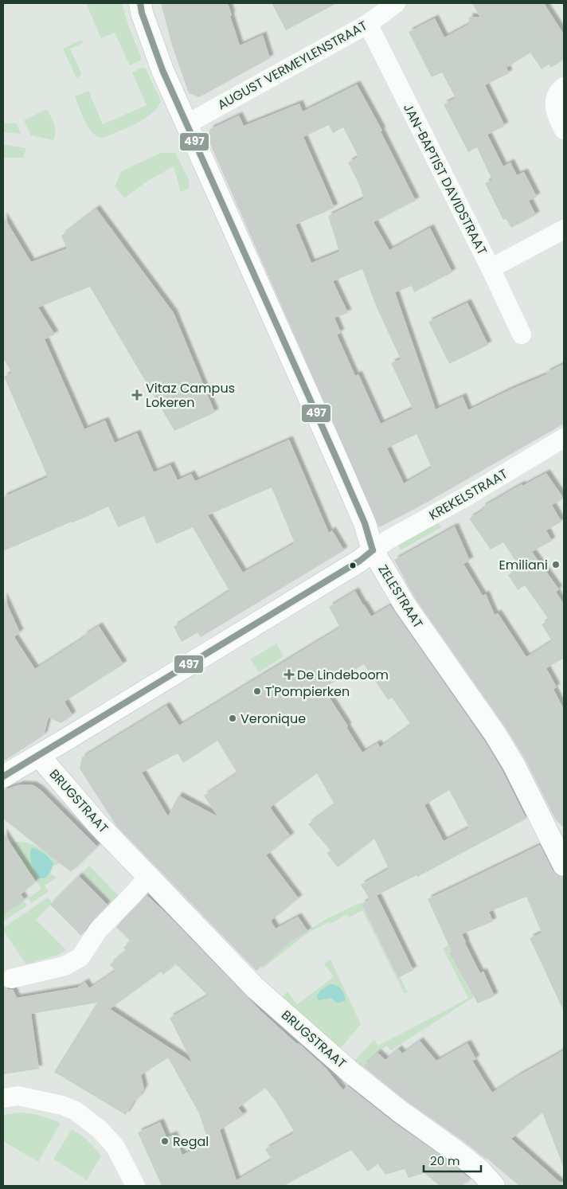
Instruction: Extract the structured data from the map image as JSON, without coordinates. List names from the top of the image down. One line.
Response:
{"streets":{"street":["AUGUST VERMEYLENSTRAAT","JAN-BAPTIST DAVIDSTRAAT","KREKELSTRAAT","ZELESTRAAT","BRUGSTRAAT"]},"crossings":[["AUGUST VERMEYLENSTRAAT","JAN-BAPTIST DAVIDSTRAAT"],["AUGUST VERMEYLENSTRAAT","ZELESTRAAT"],["KREKELSTRAAT","ZELESTRAAT"]],"places":{"health":["Vitaz Campus Lokeren","De Lindeboom"],"other":["Emiliani","T'Pompierken","Veronique","Regal"]},"lines":["transit line 497"],"scale_bar":"20 m"}
